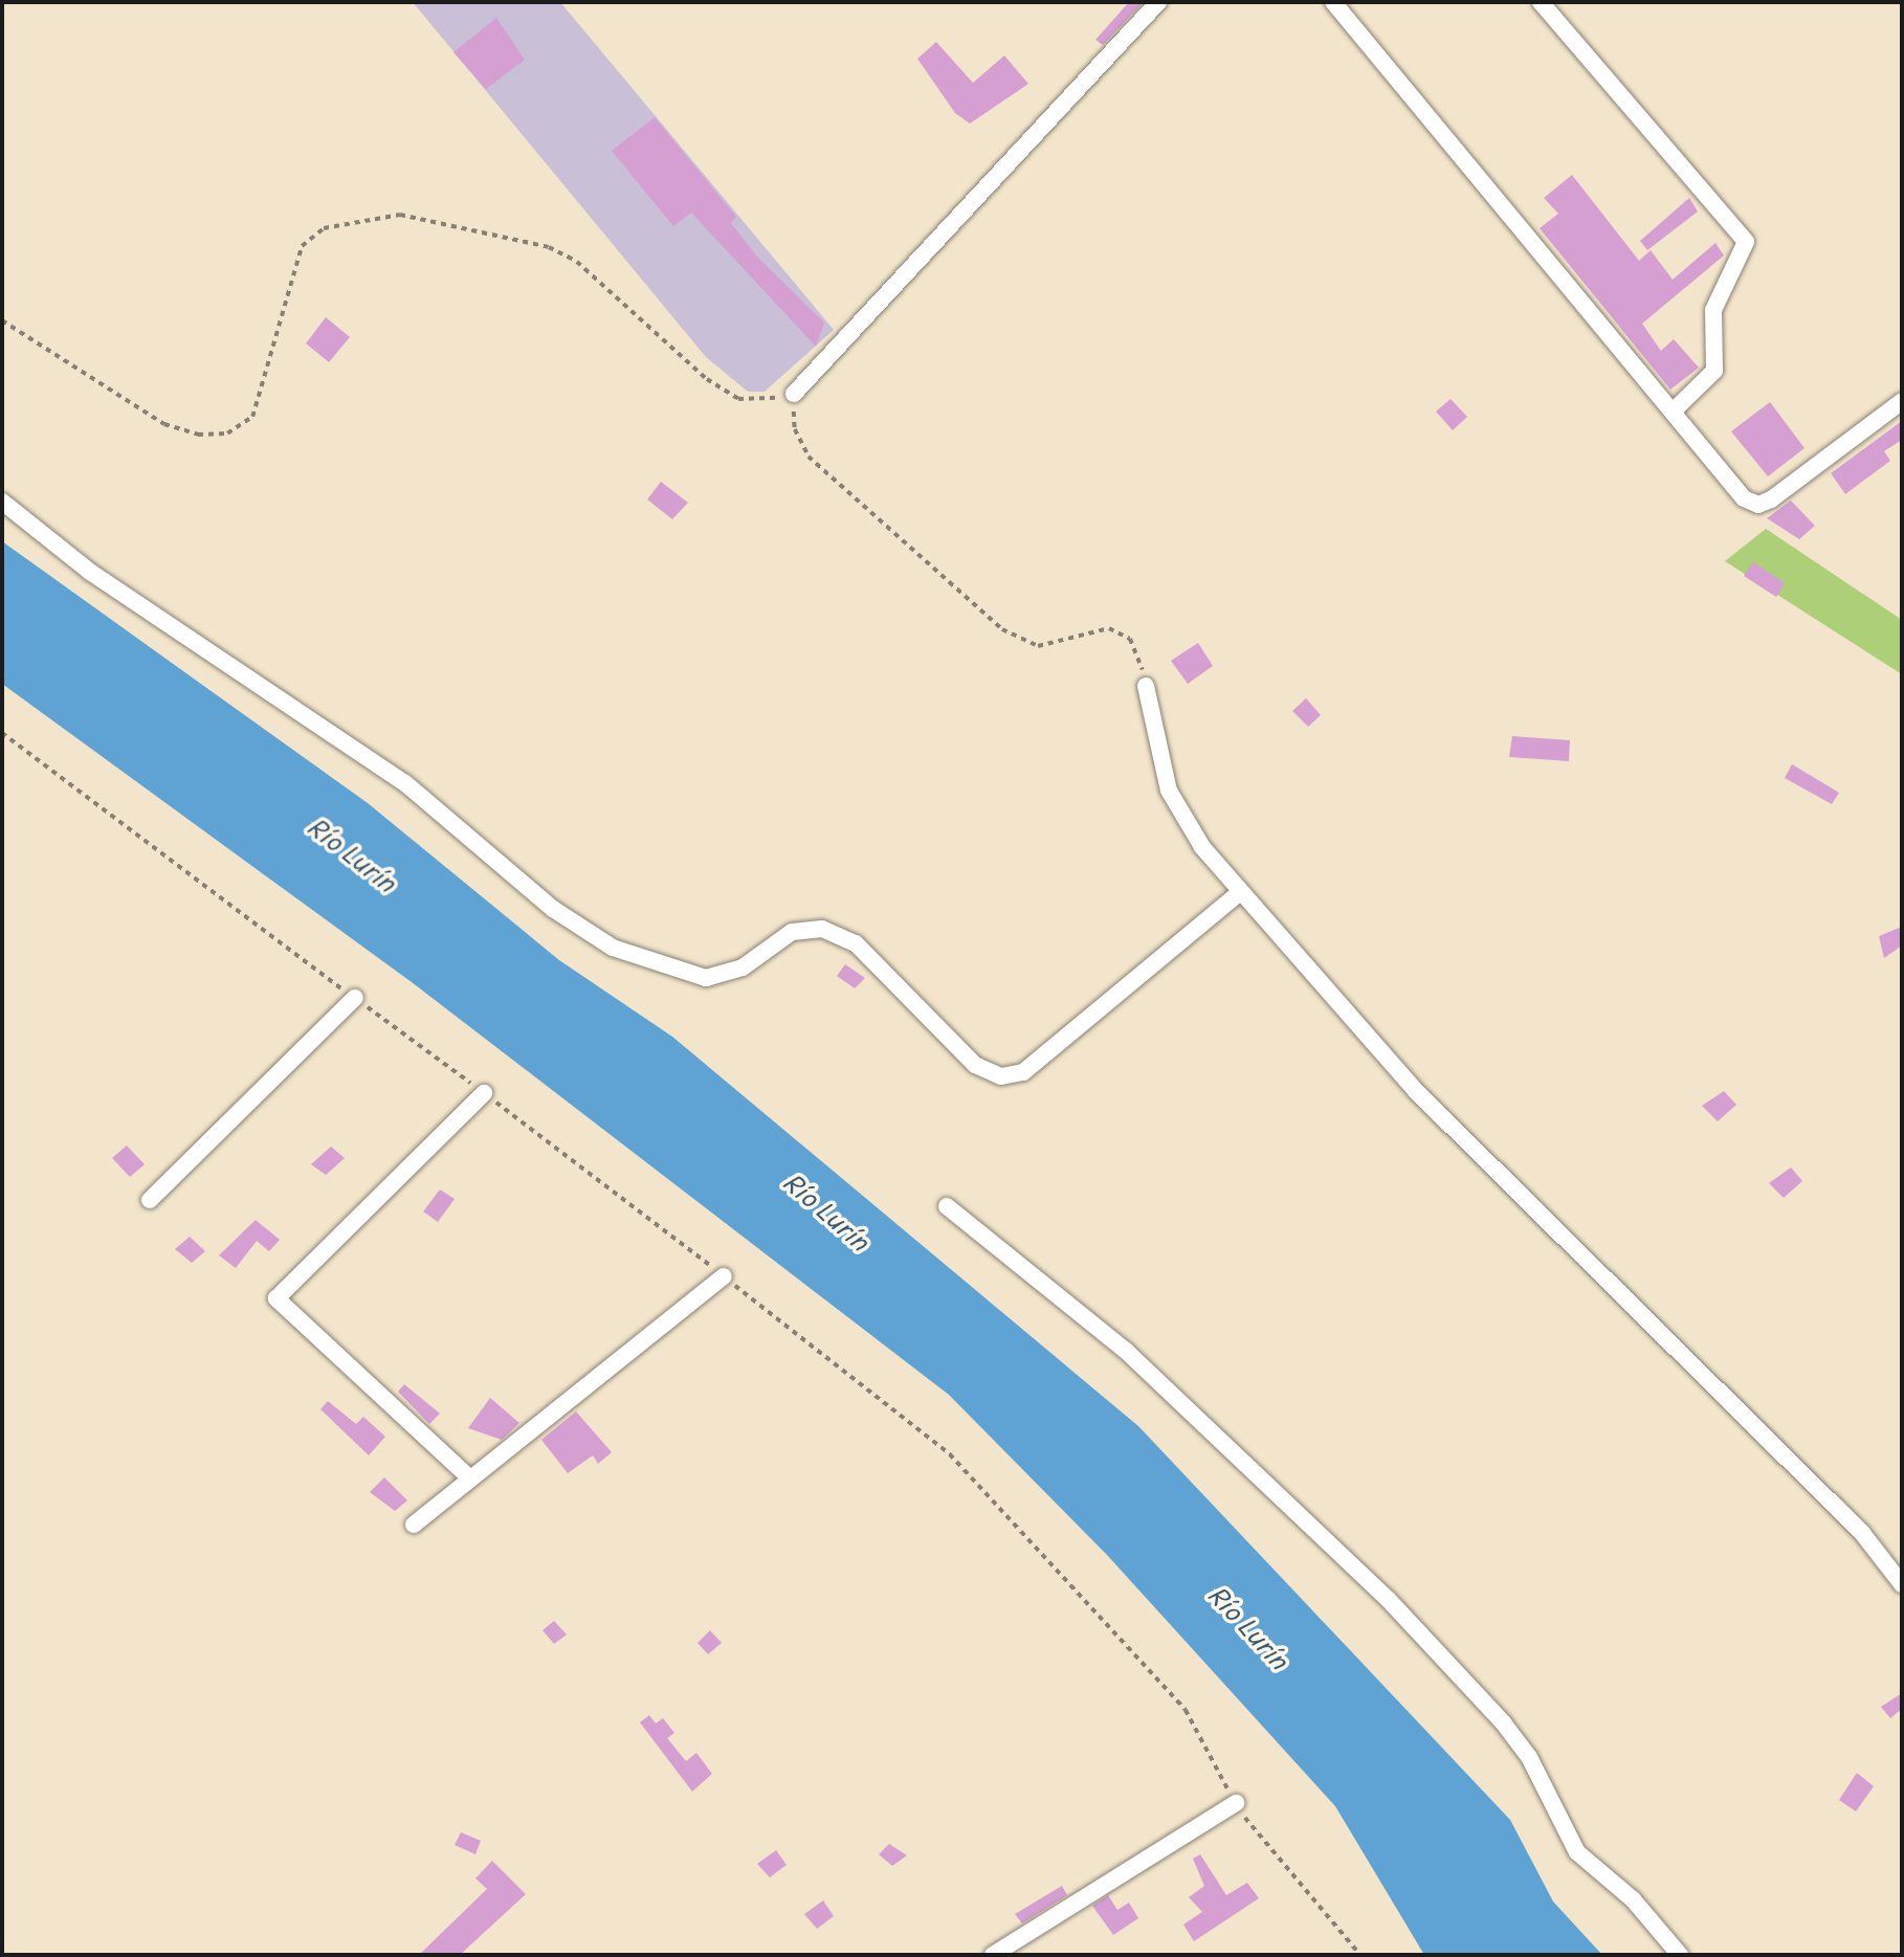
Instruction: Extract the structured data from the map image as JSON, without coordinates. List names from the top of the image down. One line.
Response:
{"water":["Río Lurín"]}
